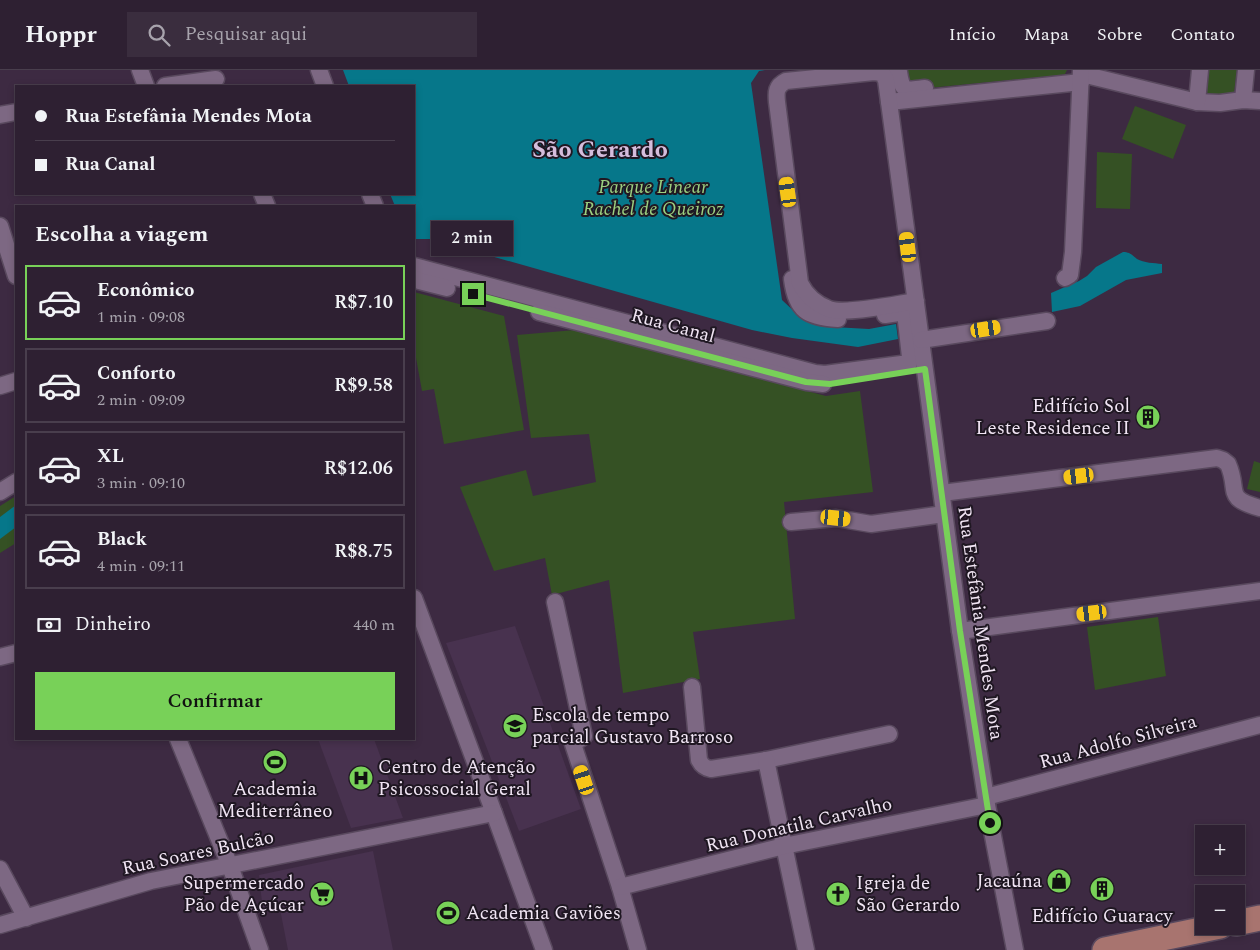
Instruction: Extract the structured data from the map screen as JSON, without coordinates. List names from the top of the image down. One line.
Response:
{"streets":{"street":["Rua Canal","Rua Estefânia Mendes Mota","Rua Adolfo Silveira","Rua Donatila Carvalho","Rua Soares Bulcão"]},"crossings":[["Rua Canal","Rua Estefânia Mendes Mota"],["Rua Estefânia Mendes Mota","Rua Adolfo Silveira"],["Rua Estefânia Mendes Mota","Rua Donatila Carvalho"],["Rua Adolfo Silveira","Rua Donatila Carvalho"]],"districts":["São Gerardo"],"parks":["Parque Linear Rachel de Queiroz"],"places":{"building":["Edifício Sol Leste Residence II","Edifício Guaracy"],"school or university":["Escola de tempo parcial Gustavo Barroso"],"sports":["Academia Mediterrâneo","Academia Gaviões"],"hospital":["Centro de Atenção Psicossocial Geral"],"shop":["Jacaúna"],"supermarket":["Supermercado Pão de Açúcar"],"church":["Igreja de São Gerardo"]},"page":{"header":"Hoppr","search":"Pesquisar aqui","nav":["Início","Mapa","Sobre","Contato"],"banner":["Rua Estefânia Mendes Mota","Rua Canal"],"heading":"Escolha a viagem","bubble":"2 min","list":[{"name":"Econômico","note":"1 min · 09:08","value":"R$7.10"},{"name":"Conforto","note":"2 min · 09:09","value":"R$9.58"},{"name":"XL","note":"3 min · 09:10","value":"R$12.06"},{"name":"Black","note":"4 min · 09:11","value":"R$8.75"}],"pay":["Dinheiro","440 m"],"buttons":"Confirmar","map_buttons":["+","−"]}}
